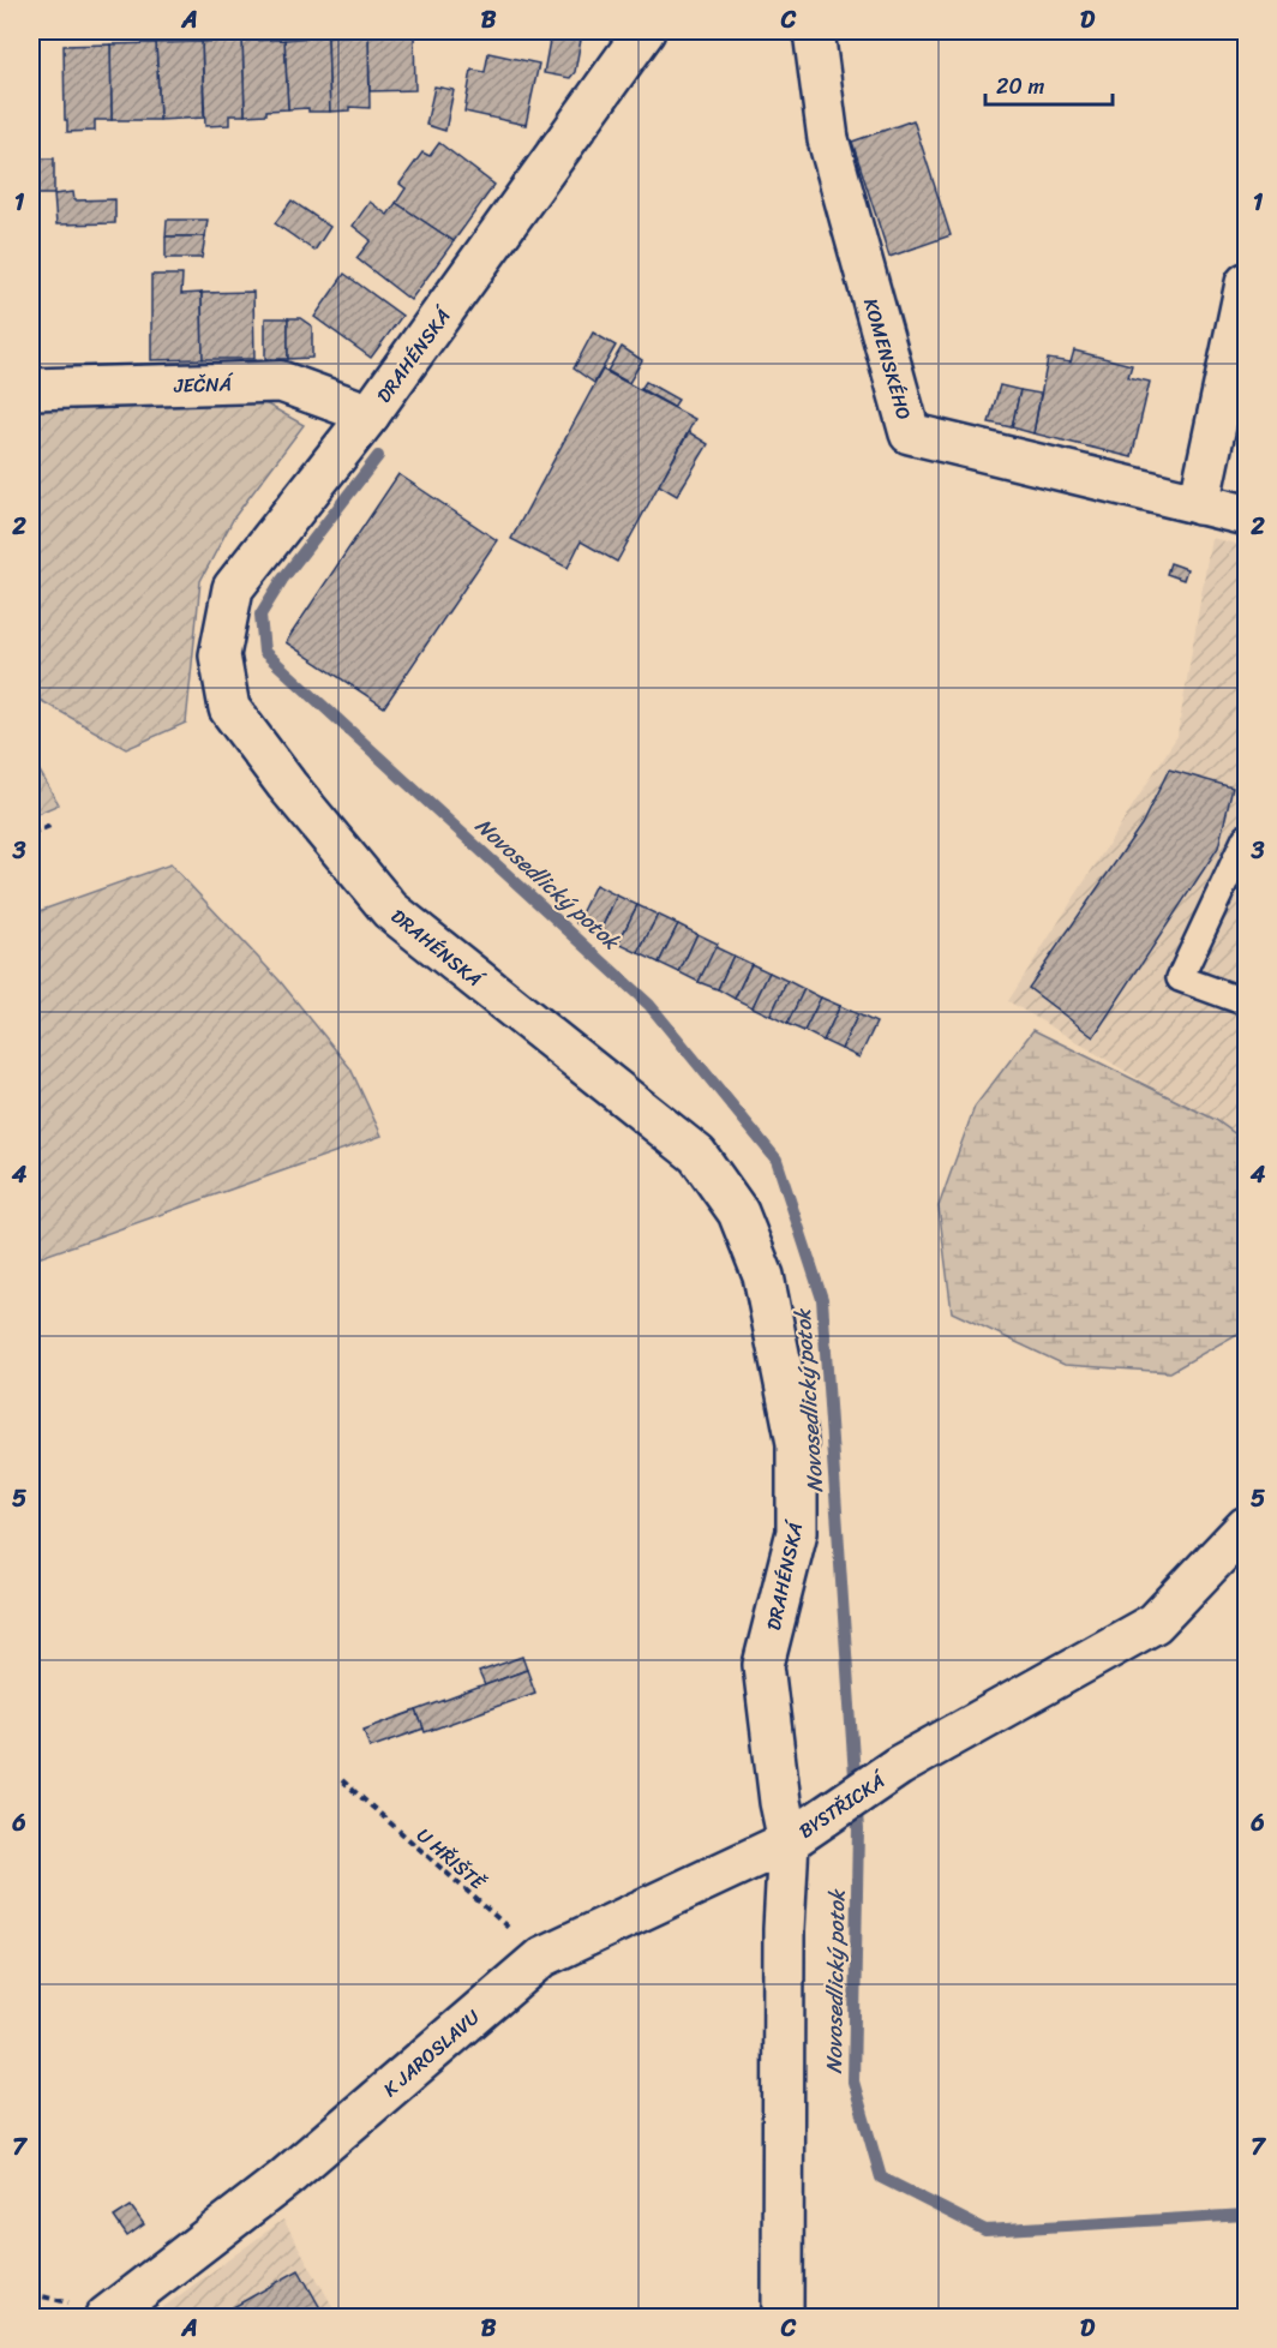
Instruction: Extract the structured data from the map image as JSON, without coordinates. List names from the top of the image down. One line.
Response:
{"streets":{"street":["DRAHÉNSKÁ","KOMENSKÉHO","JEČNÁ","BYSTŘICKÁ","K JAROSLAVU"],"path":["U HŘIŠTĚ"]},"crossings":[["DRAHÉNSKÁ","JEČNÁ"],["DRAHÉNSKÁ","BYSTŘICKÁ"],["DRAHÉNSKÁ","K JAROSLAVU"],["BYSTŘICKÁ","K JAROSLAVU"],["U HŘIŠTĚ","K JAROSLAVU"]],"water":["Novosedlický potok"],"scale_bar":"20 m","grid":{"columns":["A","B","C","D"],"rows":["1","2","3","4","5","6","7"]}}
